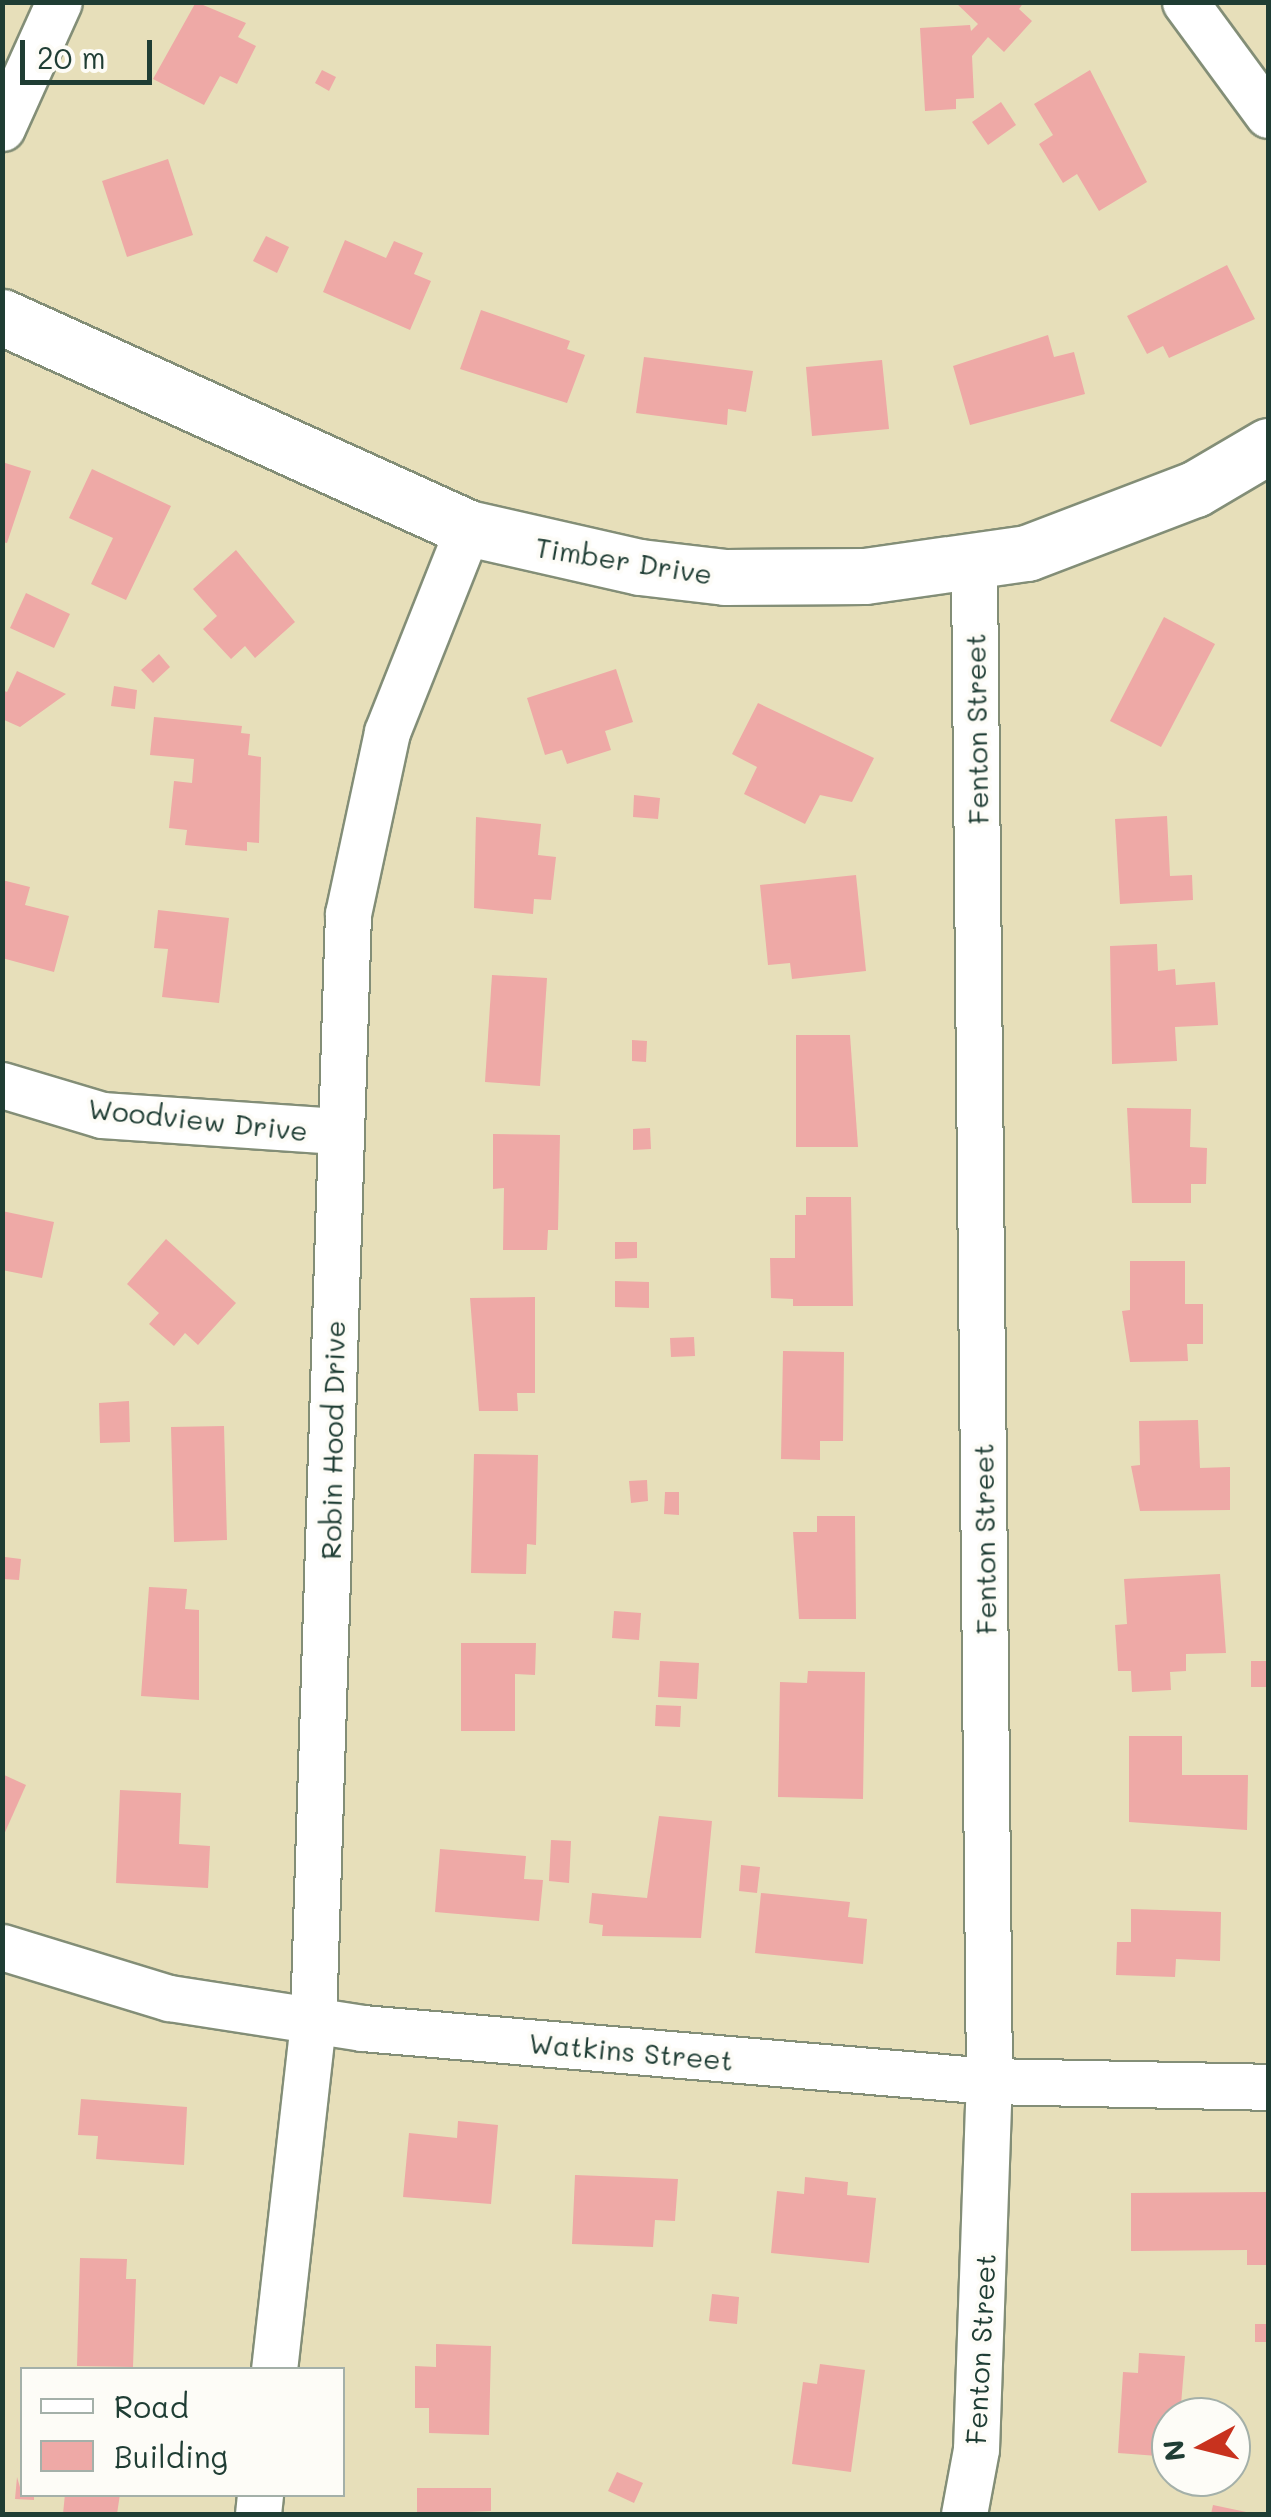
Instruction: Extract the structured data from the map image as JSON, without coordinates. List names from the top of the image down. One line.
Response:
{"streets":{"street":["Timber Drive","Fenton Street","Woodview Drive","Robin Hood Drive","Watkins Street"]},"crossings":[["Timber Drive","Fenton Street"],["Timber Drive","Robin Hood Drive"],["Fenton Street","Watkins Street"],["Woodview Drive","Robin Hood Drive"],["Robin Hood Drive","Watkins Street"]],"legend":["Road","Building"],"scale_bar":"20 m","north":"left"}
